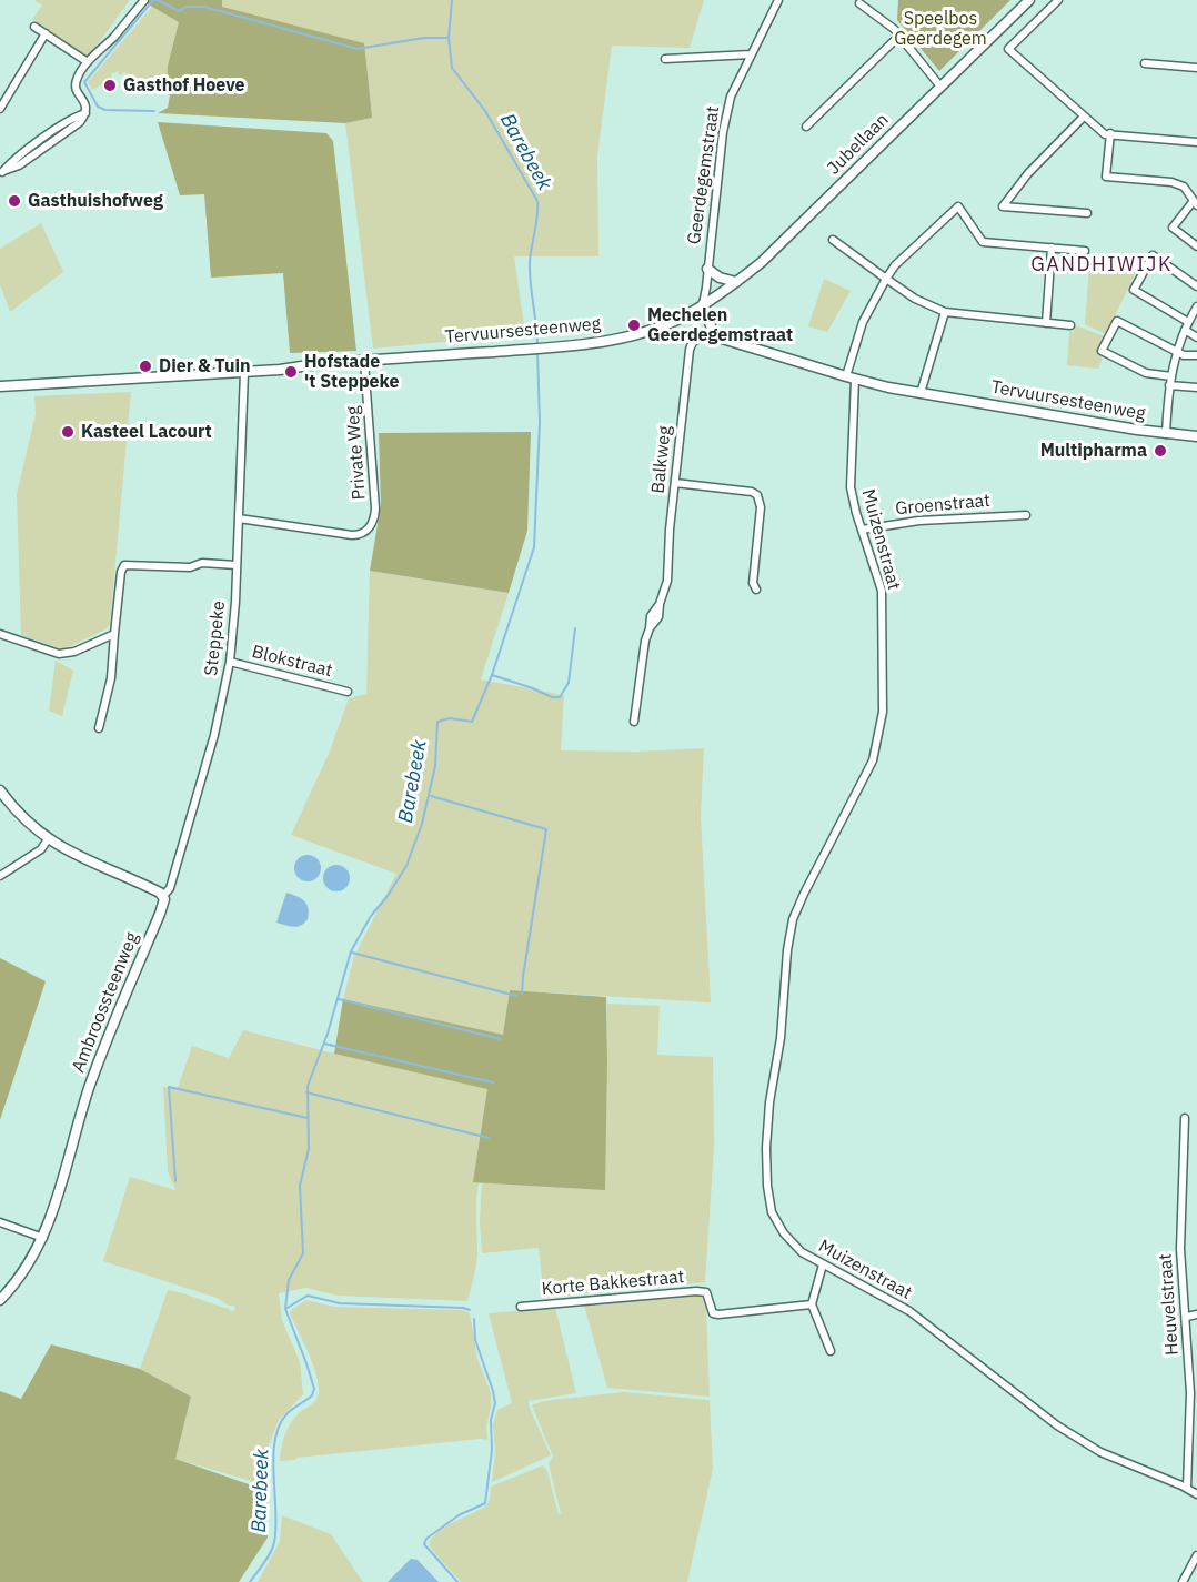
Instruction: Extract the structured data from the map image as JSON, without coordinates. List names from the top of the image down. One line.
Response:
{"streets":{"main road":["Jubellaan","Tervuursesteenweg","Ambroossteenweg"],"street":["Geerdegemstraat","Private Weg","Balkweg","Groenstraat","Muizenstraat","Steppeke","Blokstraat","Korte Bakkestraat","Heuvelstraat"]},"crossings":[["Jubellaan","Geerdegemstraat"],["Jubellaan","Tervuursesteenweg"],["Geerdegemstraat","Tervuursesteenweg"],["Tervuursesteenweg","Private Weg"],["Tervuursesteenweg","Balkweg"],["Tervuursesteenweg","Muizenstraat"],["Tervuursesteenweg","Steppeke"],["Private Weg","Steppeke"],["Groenstraat","Muizenstraat"],["Muizenstraat","Heuvelstraat"],["Steppeke","Blokstraat"],["Steppeke","Ambroossteenweg"]],"districts":["GANDHIWIJK"],"water":["Barebeek"],"parks":["Speelbos Geerdegem"],"places":["Gasthof Hoeve","Gasthuishofweg","Mechelen Geerdegemstraat","Dier & Tuin","Hofstade 't Steppeke","Kasteel Lacourt","Multipharma"]}
